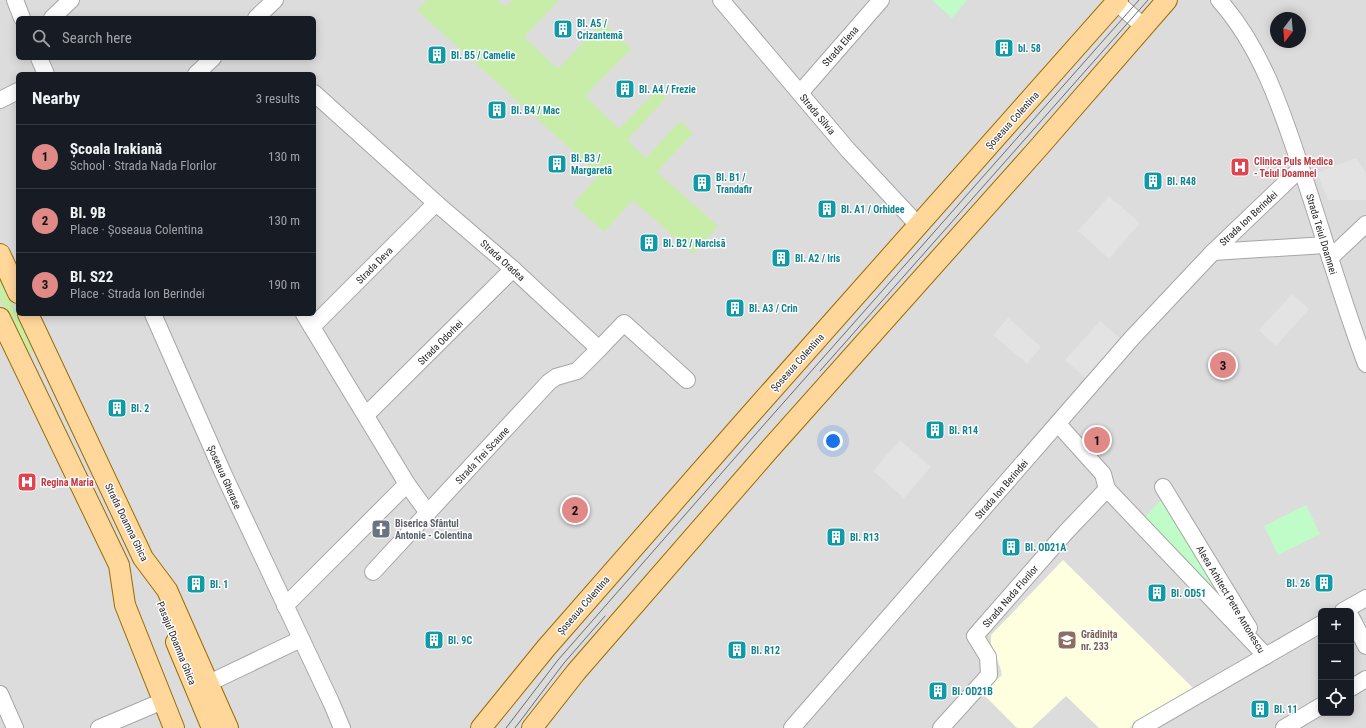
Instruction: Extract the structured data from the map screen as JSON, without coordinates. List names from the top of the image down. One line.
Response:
{"streets":{"main road":["Șoseaua Colentina","Strada Doamna Ghica","Pasajul Doamna Ghica"],"street":["Strada Elena","Strada Silvia","Strada Ion Berindei","Strada Teiul Doamnei","Strada Oradea","Strada Deva","Strada Odorhei","Strada Trei Scaune","Șoseaua Gherase","Strada Nada Florilor","Aleea Arhitect Petre Antonescu"]},"crossings":[["Strada Elena","Strada Silvia"],["Strada Silvia","Șoseaua Colentina"],["Strada Ion Berindei","Strada Teiul Doamnei"],["Strada Oradea","Strada Deva"],["Strada Oradea","Strada Odorhei"],["Strada Oradea","Strada Trei Scaune"],["Strada Doamna Ghica","Pasajul Doamna Ghica"],["Strada Nada Florilor","Aleea Arhitect Petre Antonescu"]],"places":{"building":["Bl. A5 / Crizantemă","bl. 58","Bl. B5 / Camelie","Bl. A4 / Frezie","Bl. B4 / Mac","Bl. B3 / Margaretă","Bl. R48","Bl. B1 / Trandafir","Bl. A1 / Orhidee","Bl. B2 / Narcisă","Bl. A2 / Iris","Bl. A3 / Crin","Bl. 2","Bl. R14","Bl. R13","Bl. OD21A","Bl. 26","Bl. 1","Bl. OD51","Bl. 9C","Bl. R12","Bl. OD21B","Bl. 11"],"hospital":["Clinica Puls Medica - Teiul Doamnei","Regina Maria"],"church":["Biserica Sfântul Antonie - Colentina"],"school or university":["Grădinița nr. 233"]},"north":"bottom","page":{"search":"Search here","heading":["Nearby","3 results"],"list":[{"mark":"1","name":"Școala Irakiană","note":"School · Strada Nada Florilor","value":"130 m"},{"mark":"2","name":"Bl. 9B","note":"Place · Șoseaua Colentina","value":"130 m"},{"mark":"3","name":"Bl. S22","note":"Place · Strada Ion Berindei","value":"190 m"}],"pins":["3","1","2"],"map_buttons":["+","−"]}}
